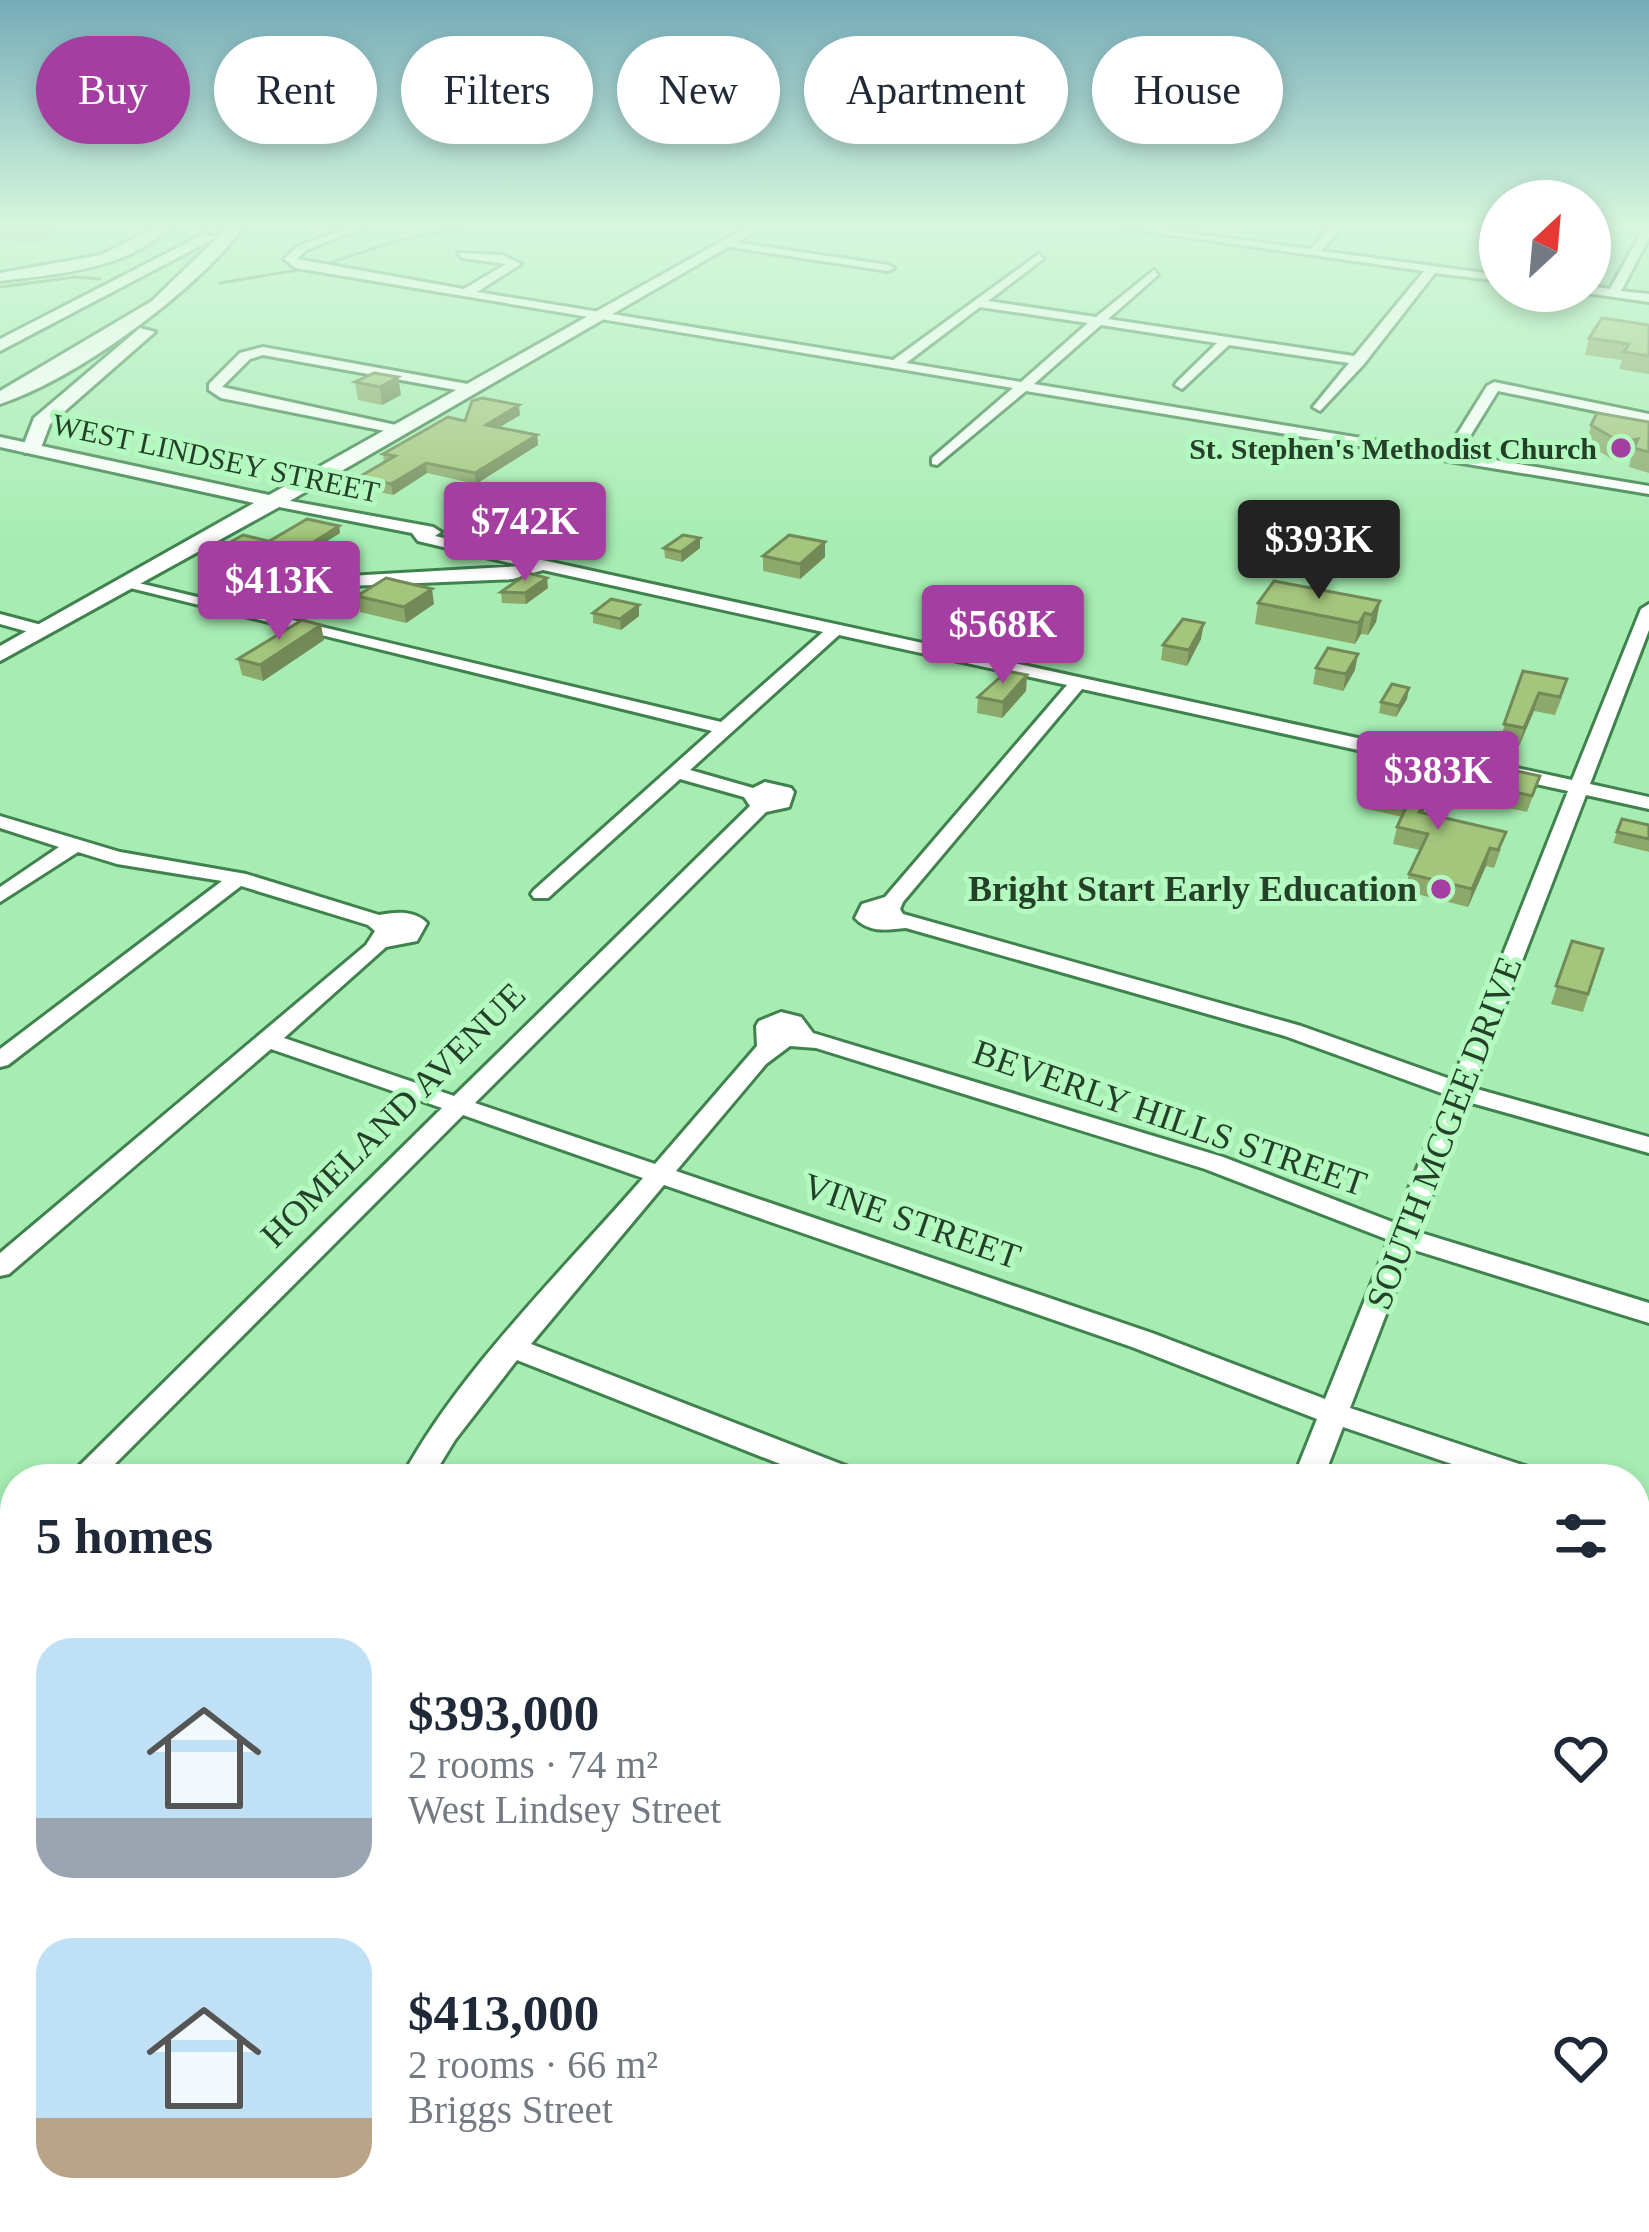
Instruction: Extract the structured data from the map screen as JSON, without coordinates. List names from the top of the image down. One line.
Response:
{"streets":{"main road":["WEST LINDSEY STREET"],"street":["HOMELAND AVENUE","BEVERLY HILLS STREET","SOUTH MCGEE DRIVE","VINE STREET"]},"crossings":[["WEST LINDSEY STREET","SOUTH MCGEE DRIVE"],["HOMELAND AVENUE","VINE STREET"],["BEVERLY HILLS STREET","SOUTH MCGEE DRIVE"],["BEVERLY HILLS STREET","VINE STREET"],["SOUTH MCGEE DRIVE","VINE STREET"]],"places":["St. Stephen's Methodist Church","Bright Start Early Education"],"north":"top right","page":{"chip":["Buy","Rent","Filters","New","Apartment","House"],"price":["$742K","$393K","$413K","$568K","$383K"],"heading":"5 homes","list":[{"name":"$393,000","note":"2 rooms · 74 m² · West Lindsey Street"},{"name":"$413,000","note":"2 rooms · 66 m² · Briggs Street"}]}}
